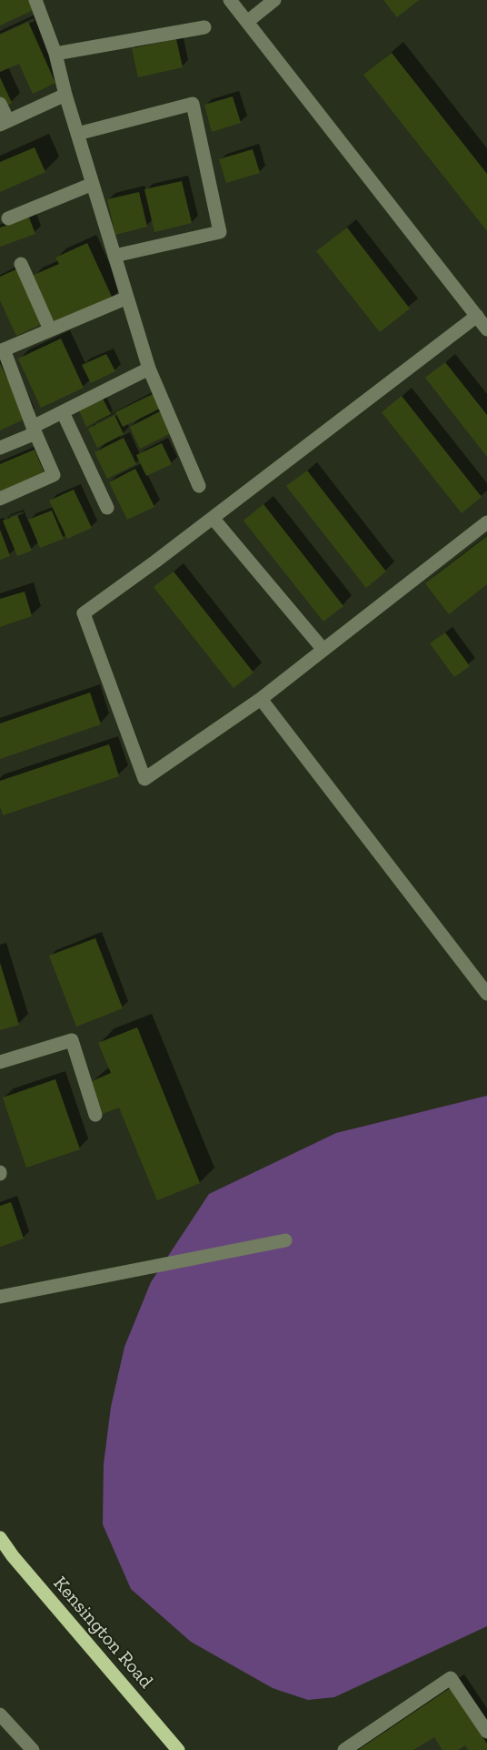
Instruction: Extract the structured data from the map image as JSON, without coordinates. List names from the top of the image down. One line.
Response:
{"streets":{"main road":["Kensington Road"]}}
